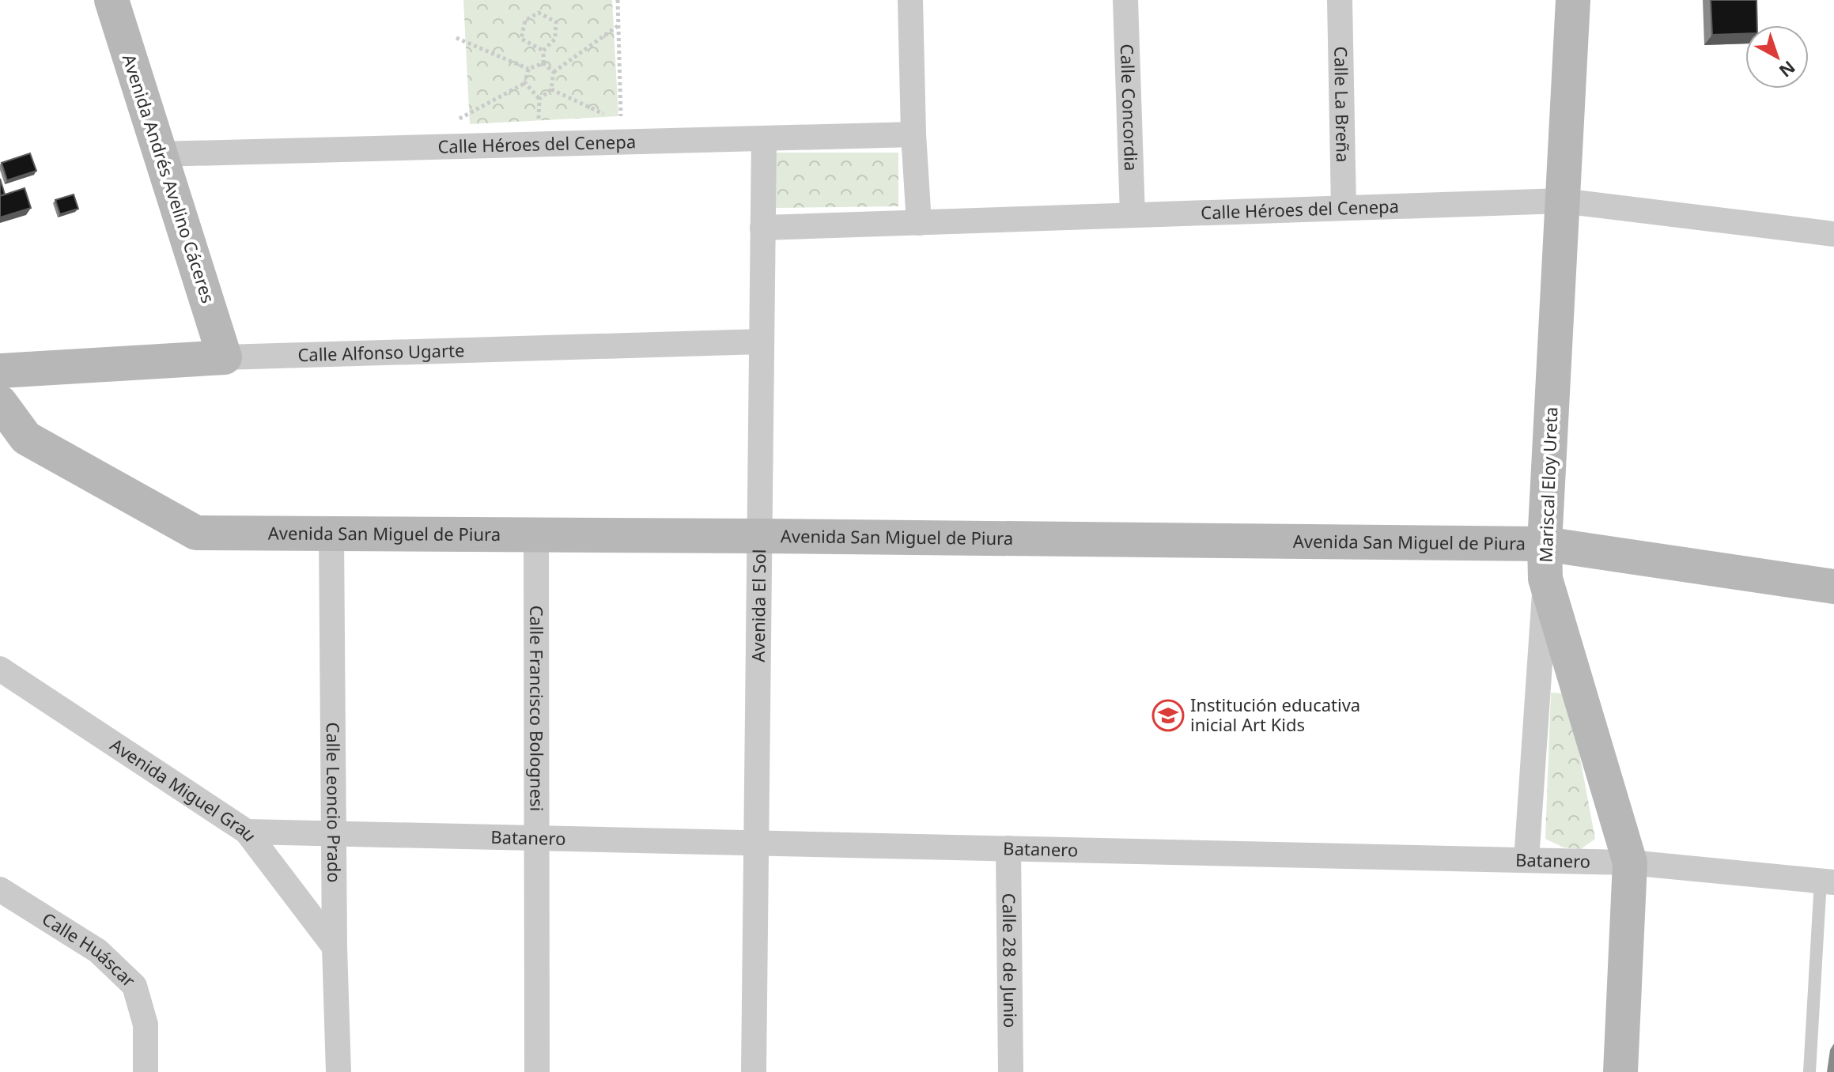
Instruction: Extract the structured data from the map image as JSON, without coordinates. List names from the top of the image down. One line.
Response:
{"streets":{"street":["Calle La Breña","Calle Concordia","Calle Héroes del Cenepa","Avenida Andrés Avelino Cáceres","Calle Alfonso Ugarte","Mariscal Eloy Ureta","Avenida San Miguel de Piura","Avenida El Sol","Calle Francisco Bolognesi","Avenida Miguel Grau","Calle Leoncio Prado","Batanero","Calle Huáscar","Calle 28 de Junio"]},"crossings":[["Calle La Breña","Calle Héroes del Cenepa"],["Calle Concordia","Calle Héroes del Cenepa"],["Calle Héroes del Cenepa","Avenida Andrés Avelino Cáceres"],["Calle Héroes del Cenepa","Mariscal Eloy Ureta"],["Calle Héroes del Cenepa","Avenida El Sol"],["Avenida Andrés Avelino Cáceres","Calle Alfonso Ugarte"],["Calle Alfonso Ugarte","Avenida El Sol"],["Mariscal Eloy Ureta","Avenida San Miguel de Piura"],["Mariscal Eloy Ureta","Batanero"],["Avenida San Miguel de Piura","Avenida El Sol"],["Avenida San Miguel de Piura","Calle Francisco Bolognesi"],["Avenida San Miguel de Piura","Calle Leoncio Prado"],["Avenida El Sol","Batanero"],["Calle Francisco Bolognesi","Batanero"],["Avenida Miguel Grau","Calle Leoncio Prado"],["Avenida Miguel Grau","Batanero"],["Calle Leoncio Prado","Batanero"],["Batanero","Calle 28 de Junio"]],"places":{"school or university":["Institución educativa inicial Art Kids"]},"north":"bottom right"}
